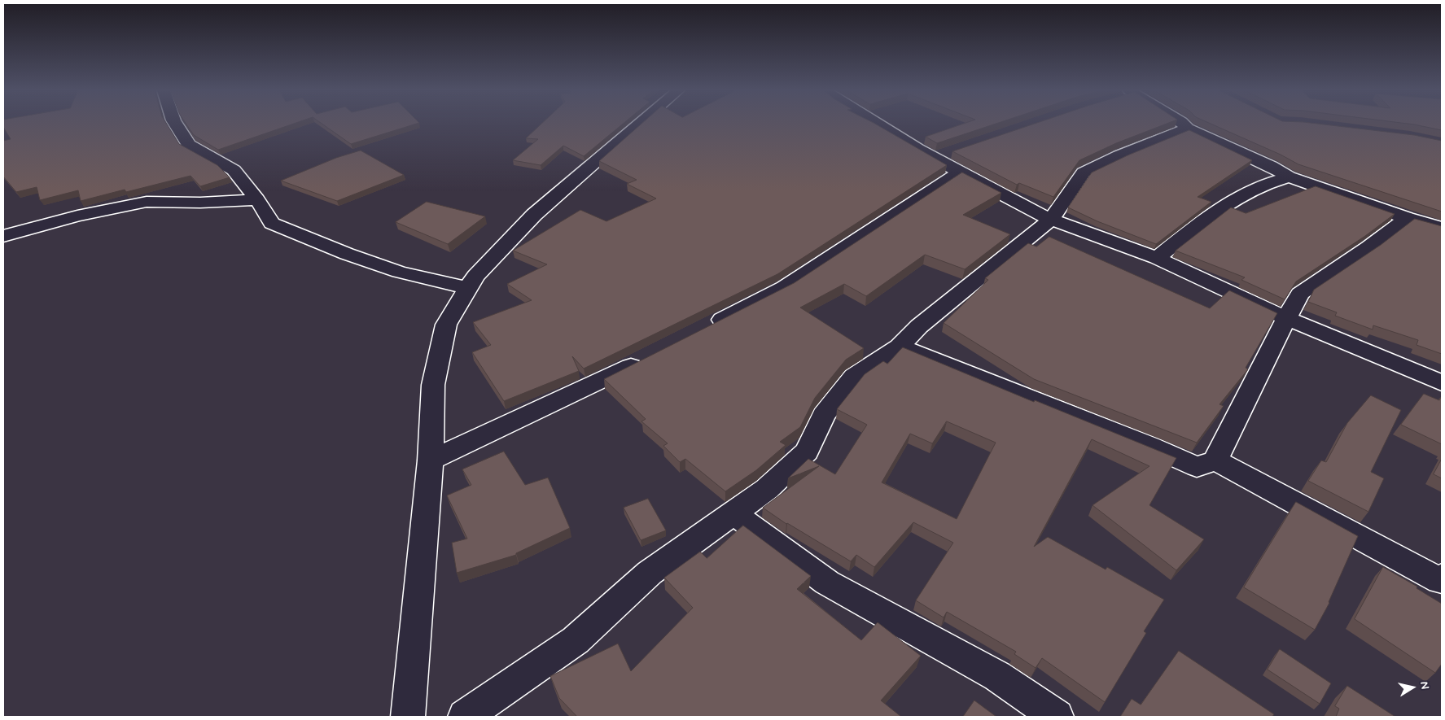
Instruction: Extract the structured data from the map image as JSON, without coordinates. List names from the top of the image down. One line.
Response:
{"north":"right"}
